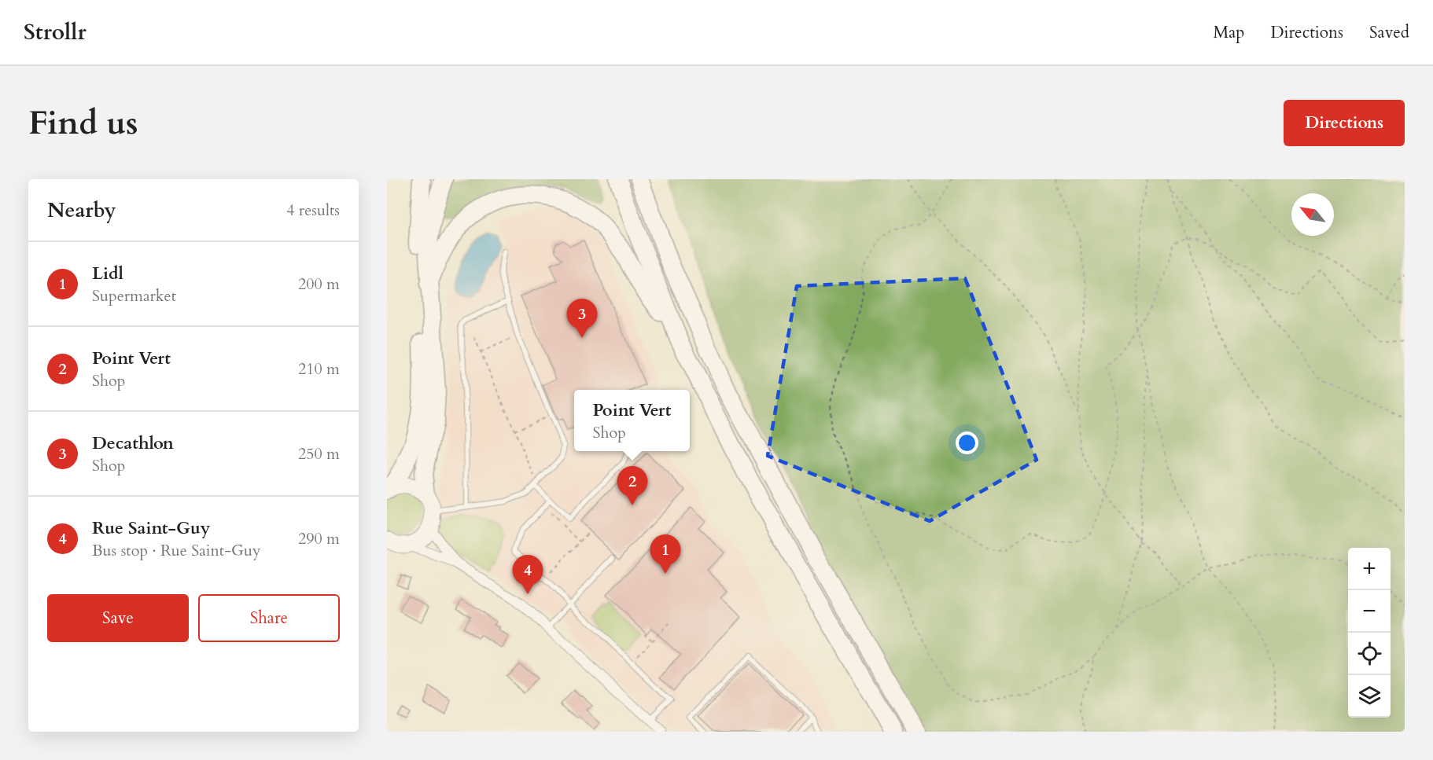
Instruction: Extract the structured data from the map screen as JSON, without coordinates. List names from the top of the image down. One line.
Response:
{"north":"top left","page":{"header":"Strollr","nav":["Map","Directions","Saved"],"buttons":["Directions",["Save","Share"]],"title":"Find us","heading":["Nearby","4 results"],"list":[{"mark":"1","name":"Lidl","note":"Supermarket","value":"200 m"},{"mark":"2","name":"Point Vert","note":"Shop","value":"210 m"},{"mark":"3","name":"Decathlon","note":"Shop","value":"250 m"},{"mark":"4","name":"Rue Saint-Guy","note":"Bus stop · Rue Saint-Guy","value":"290 m"}],"pins":["3","2","1","4"],"popup":["Point Vert","Shop"],"map_buttons":["+","−"]}}
